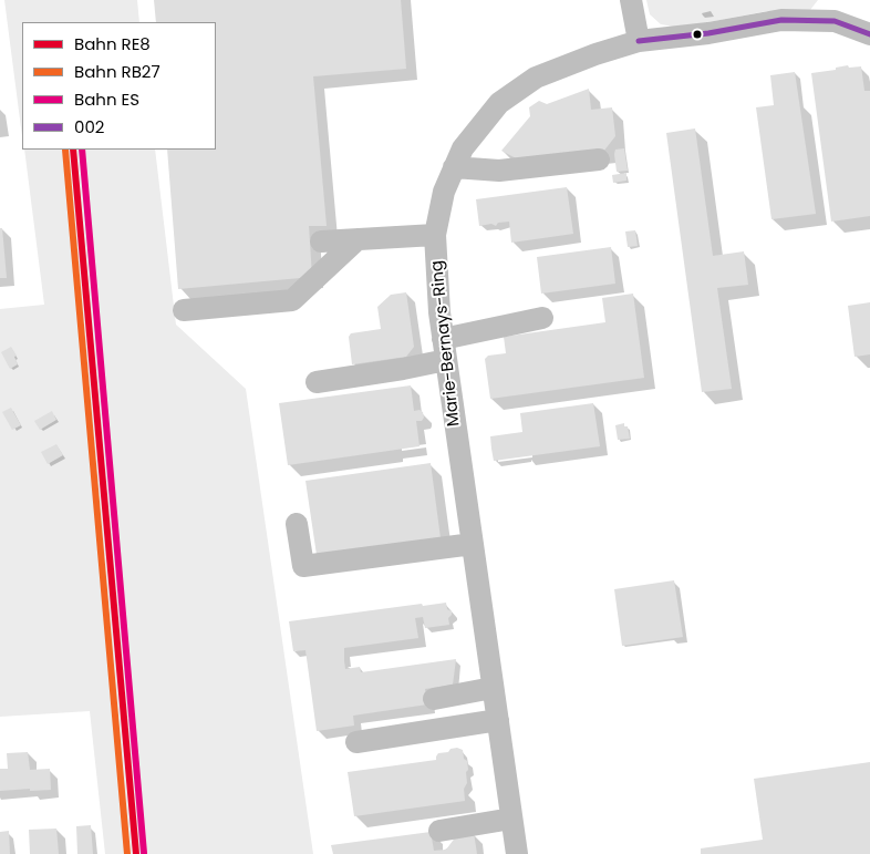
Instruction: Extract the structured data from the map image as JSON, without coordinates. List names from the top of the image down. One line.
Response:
{"streets":{"street":["Marie-Bernays-Ring"]},"lines":["transit line 002","rail line RE8","rail line RB27","rail line ES"],"legend":["Bahn RE8","Bahn RB27","Bahn ES","002"]}
